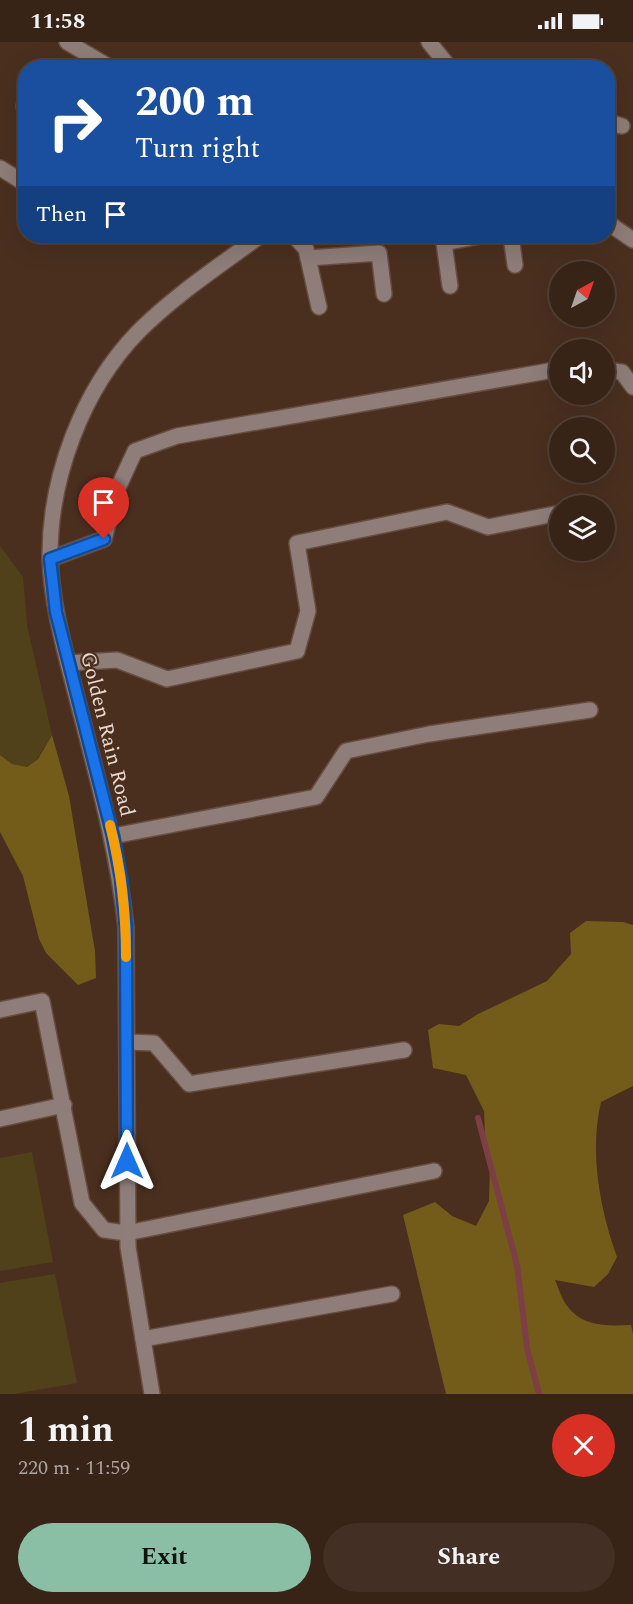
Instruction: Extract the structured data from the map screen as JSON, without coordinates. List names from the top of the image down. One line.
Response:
{"streets":{"street":["Golden Rain Road"]},"north":"top right","page":{"status":"11:58","turn":["200 m","Turn right"],"then":"Then","heading":["1 min","220 m · 11:59"],"buttons":["Exit","Share"]}}
